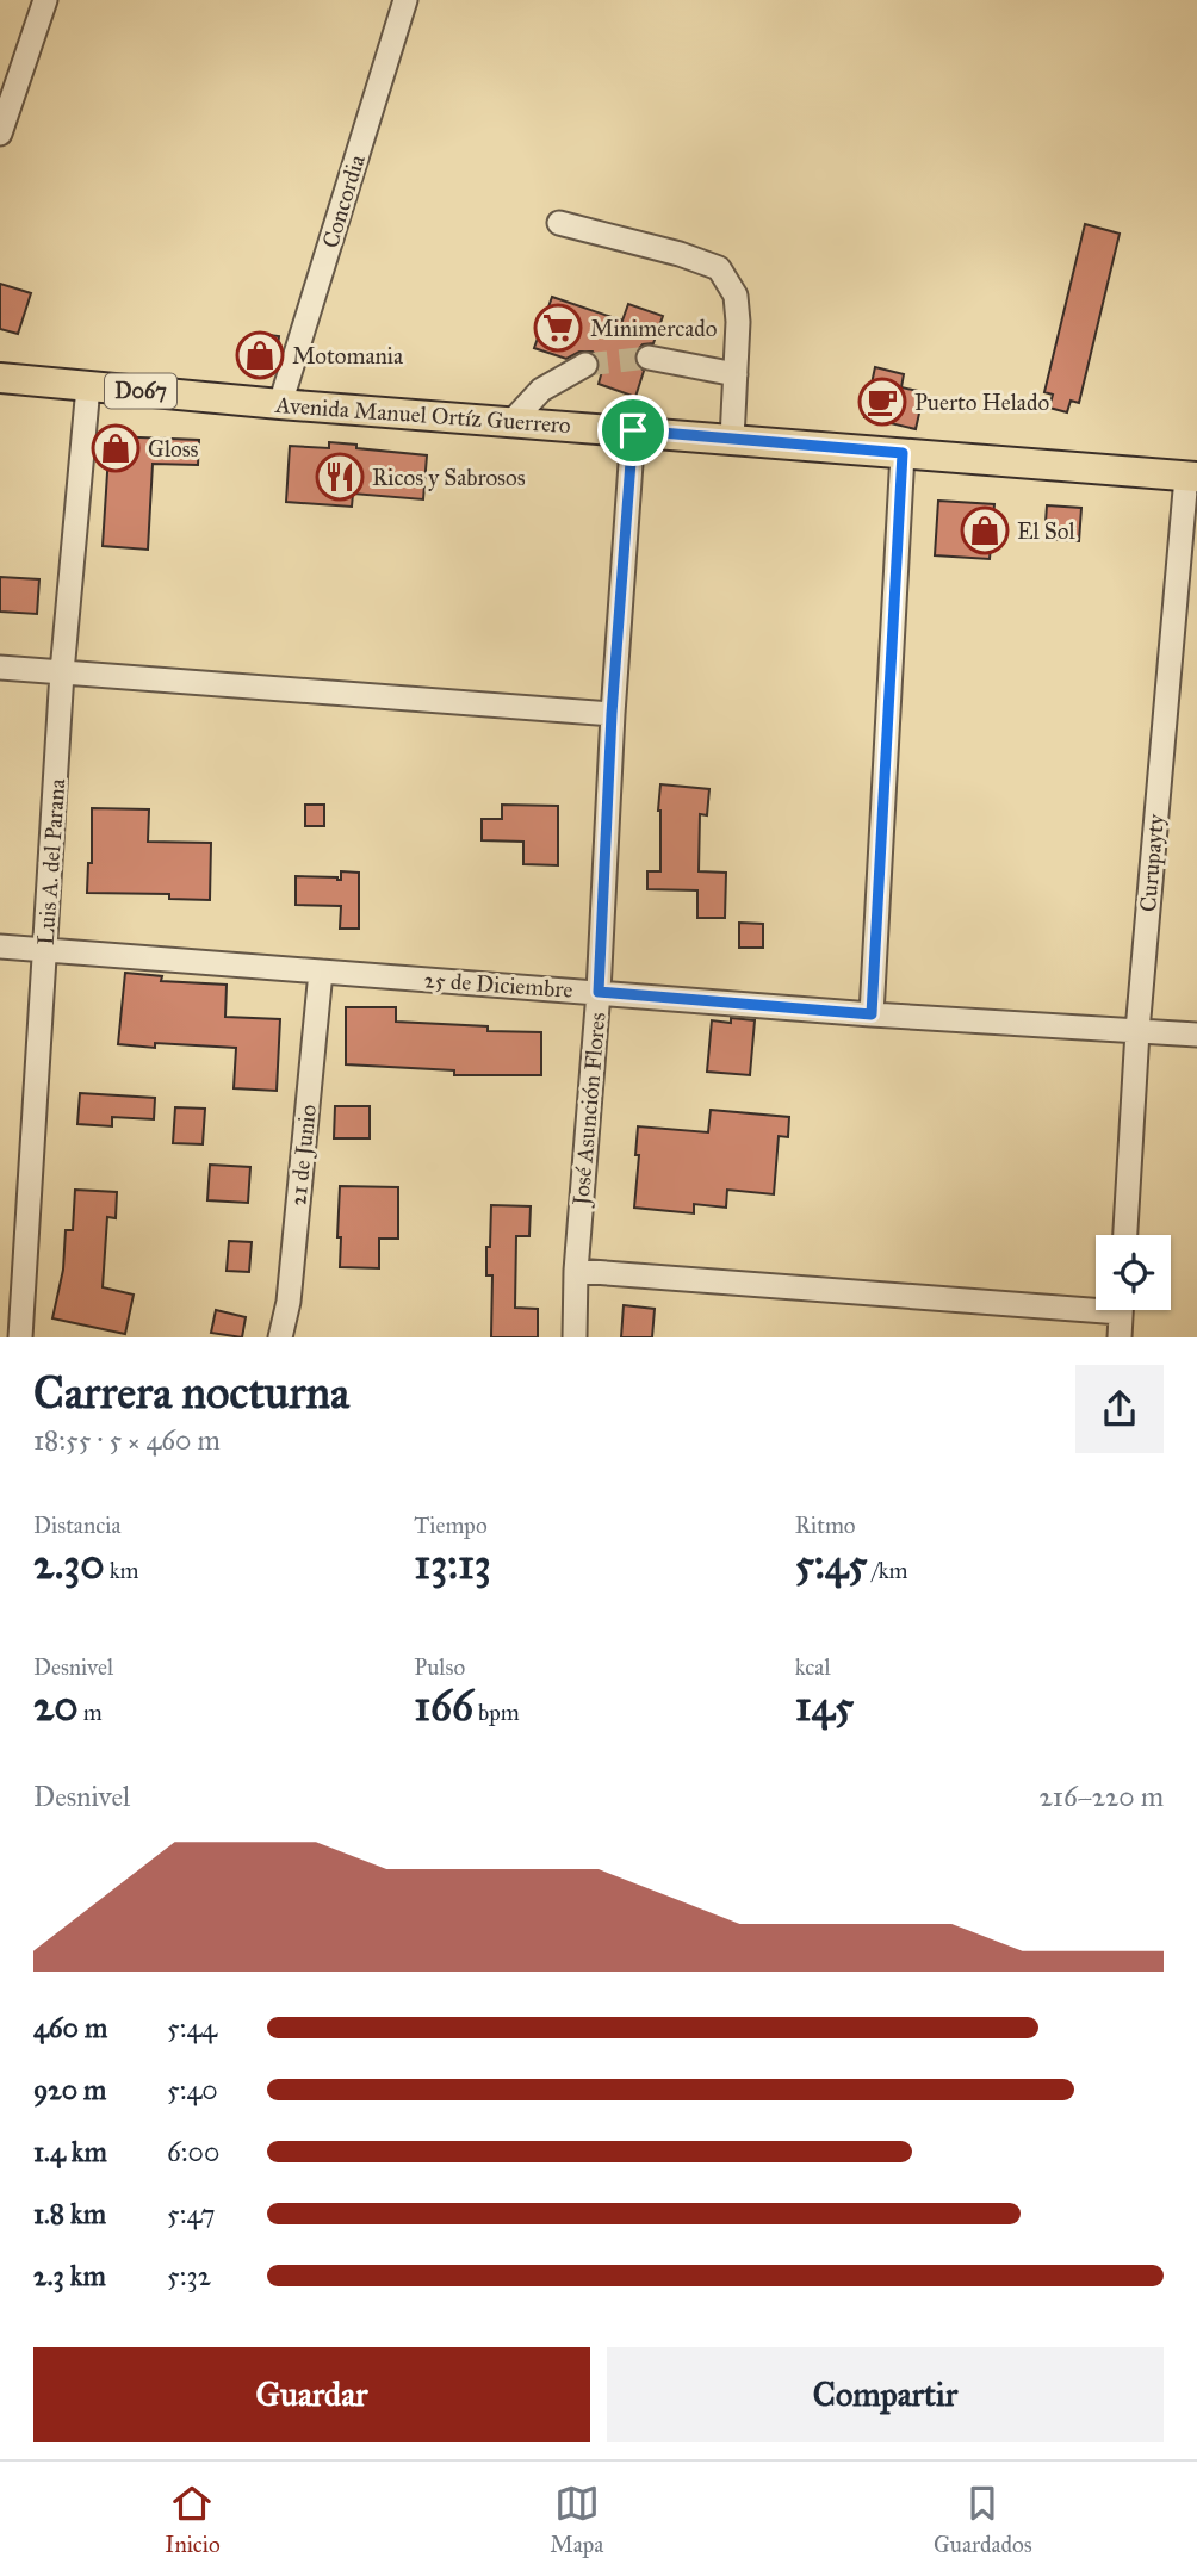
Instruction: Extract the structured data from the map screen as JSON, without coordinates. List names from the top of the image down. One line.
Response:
{"streets":{"main road":["D067","Avenida Manuel Ortíz Guerrero"],"street":["Concordia","Luis A. del Parana","Curupayty","25 de Diciembre","José Asunción Flores","21 de Junio"]},"crossings":[["Concordia","Avenida Manuel Ortíz Guerrero"],["Avenida Manuel Ortíz Guerrero","Luis A. del Parana"],["Avenida Manuel Ortíz Guerrero","Curupayty"],["Avenida Manuel Ortíz Guerrero","José Asunción Flores"],["Luis A. del Parana","25 de Diciembre"],["Curupayty","25 de Diciembre"],["25 de Diciembre","José Asunción Flores"],["25 de Diciembre","21 de Junio"]],"places":{"supermarket":["Minimercado"],"shop":["Motomania","Gloss","El Sol"],"cafe":["Puerto Helado"],"restaurant":["Ricos y Sabrosos"]},"page":{"heading":["Carrera nocturna","18:55 · 5 × 460 m"],"stats":[["Distancia","2.30 km"],["Tiempo","13:13"],["Ritmo","5:45 /km"],["Desnivel","20 m"],["Pulso","166 bpm"],["kcal","145"]],"chart":["Desnivel","216–220 m"],"list":[{"name":"460 m","note":"5:44"},{"name":"920 m","note":"5:40"},{"name":"1.4 km","note":"6:00"},{"name":"1.8 km","note":"5:47"},{"name":"2.3 km","note":"5:32"}],"buttons":["Guardar","Compartir"],"tabs":["Inicio","Mapa","Guardados"]}}
